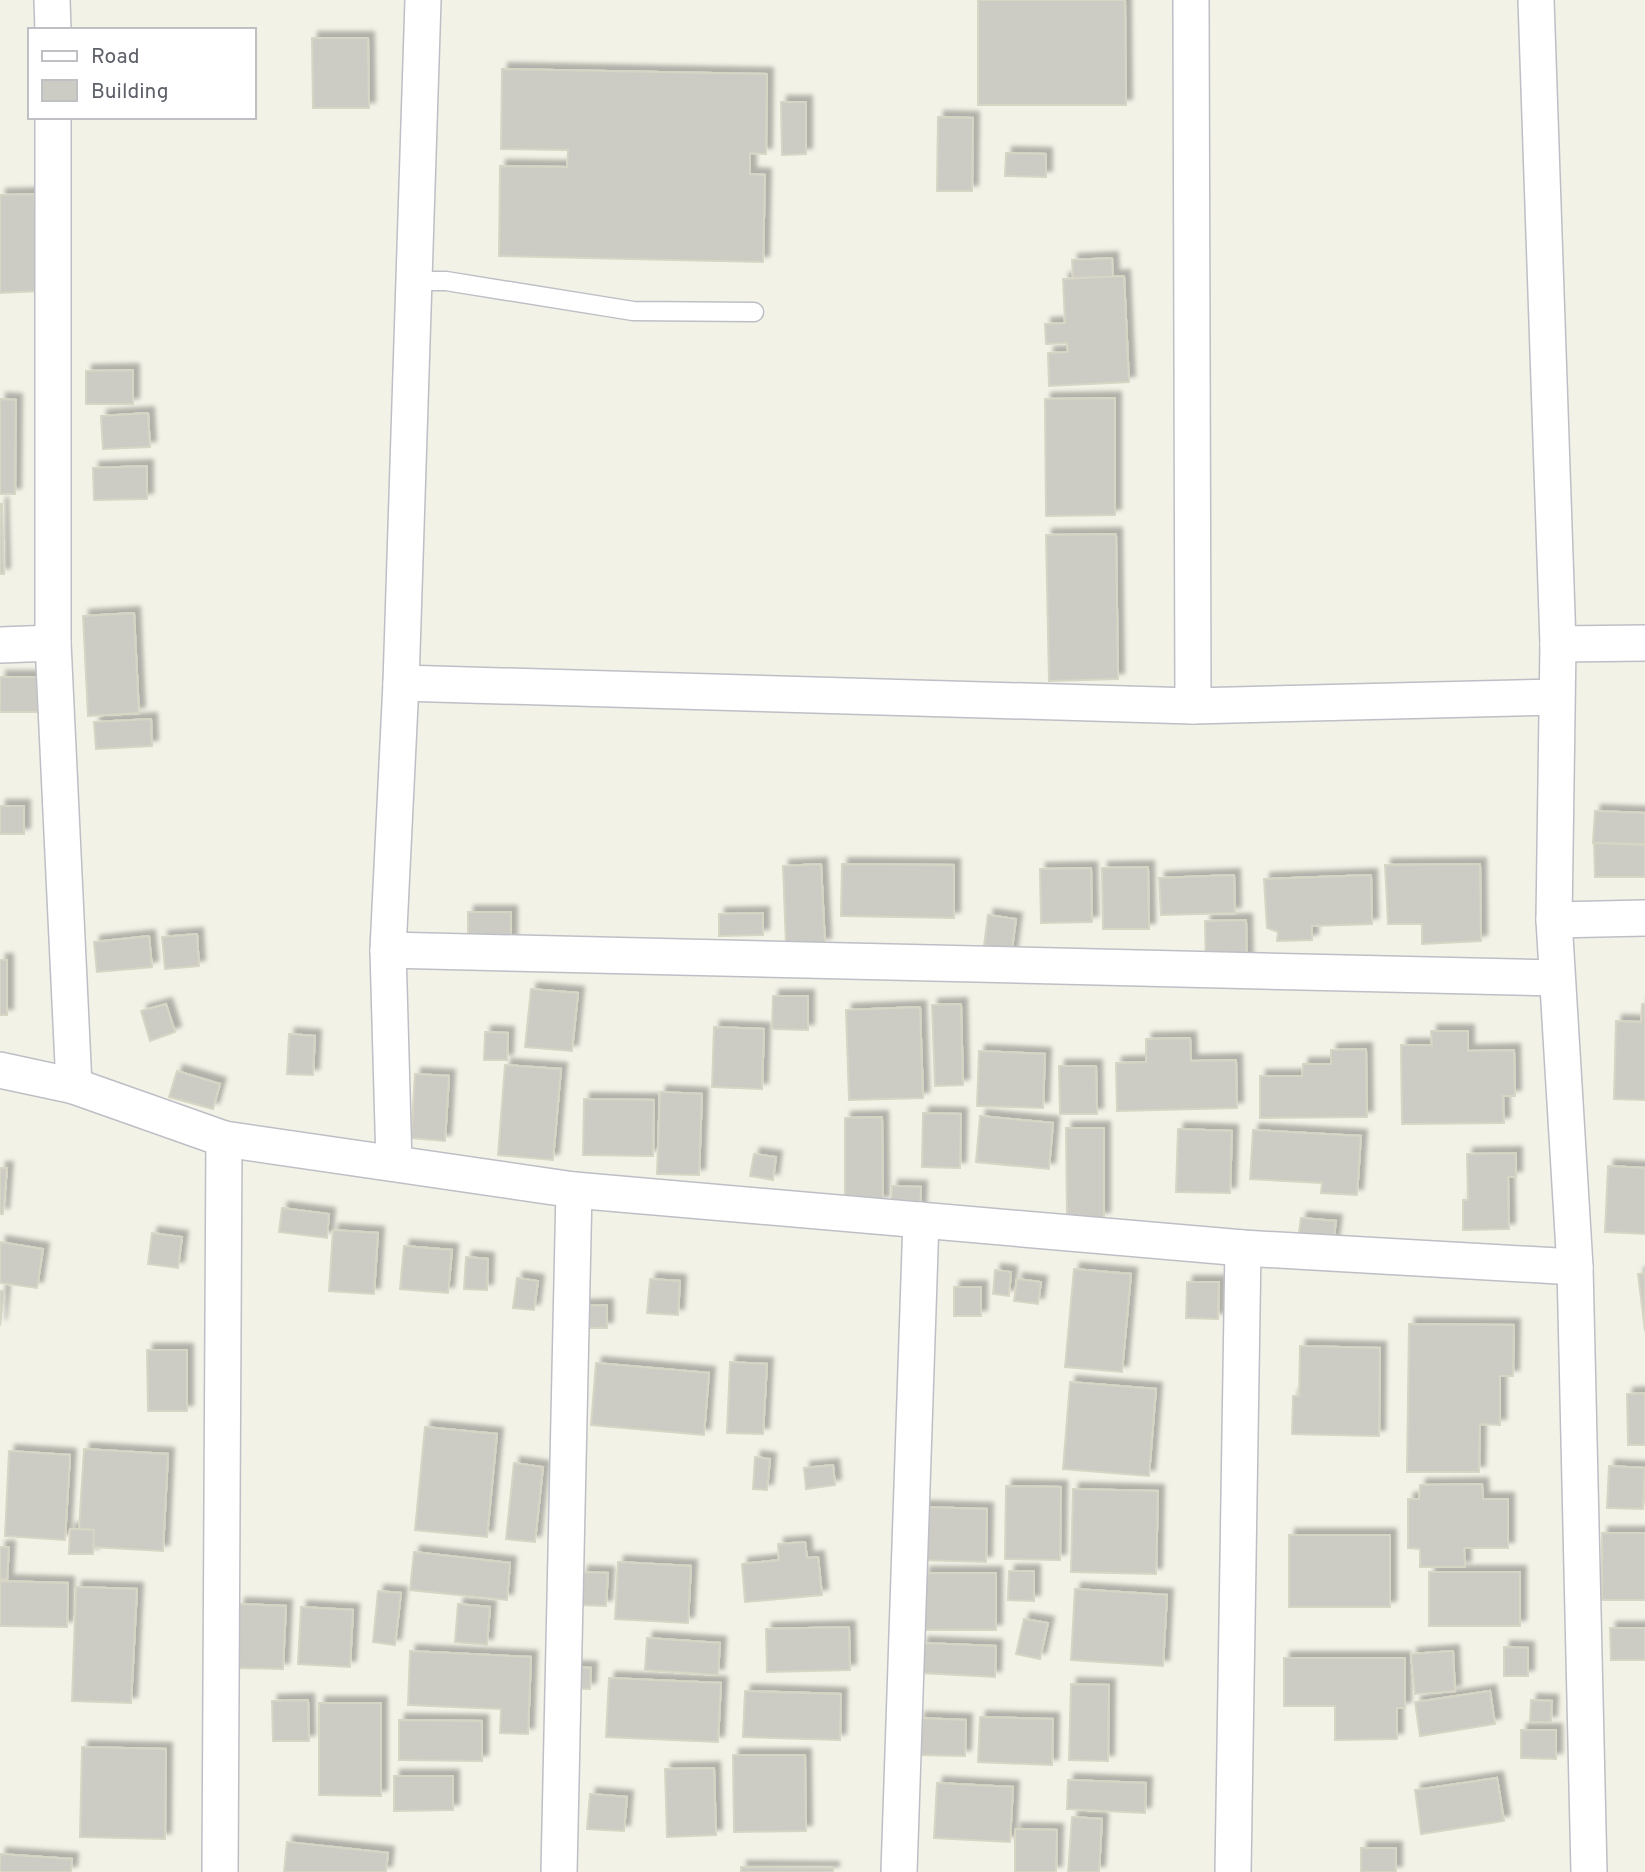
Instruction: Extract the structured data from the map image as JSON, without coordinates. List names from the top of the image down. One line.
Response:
{"legend":["Road","Building"]}
